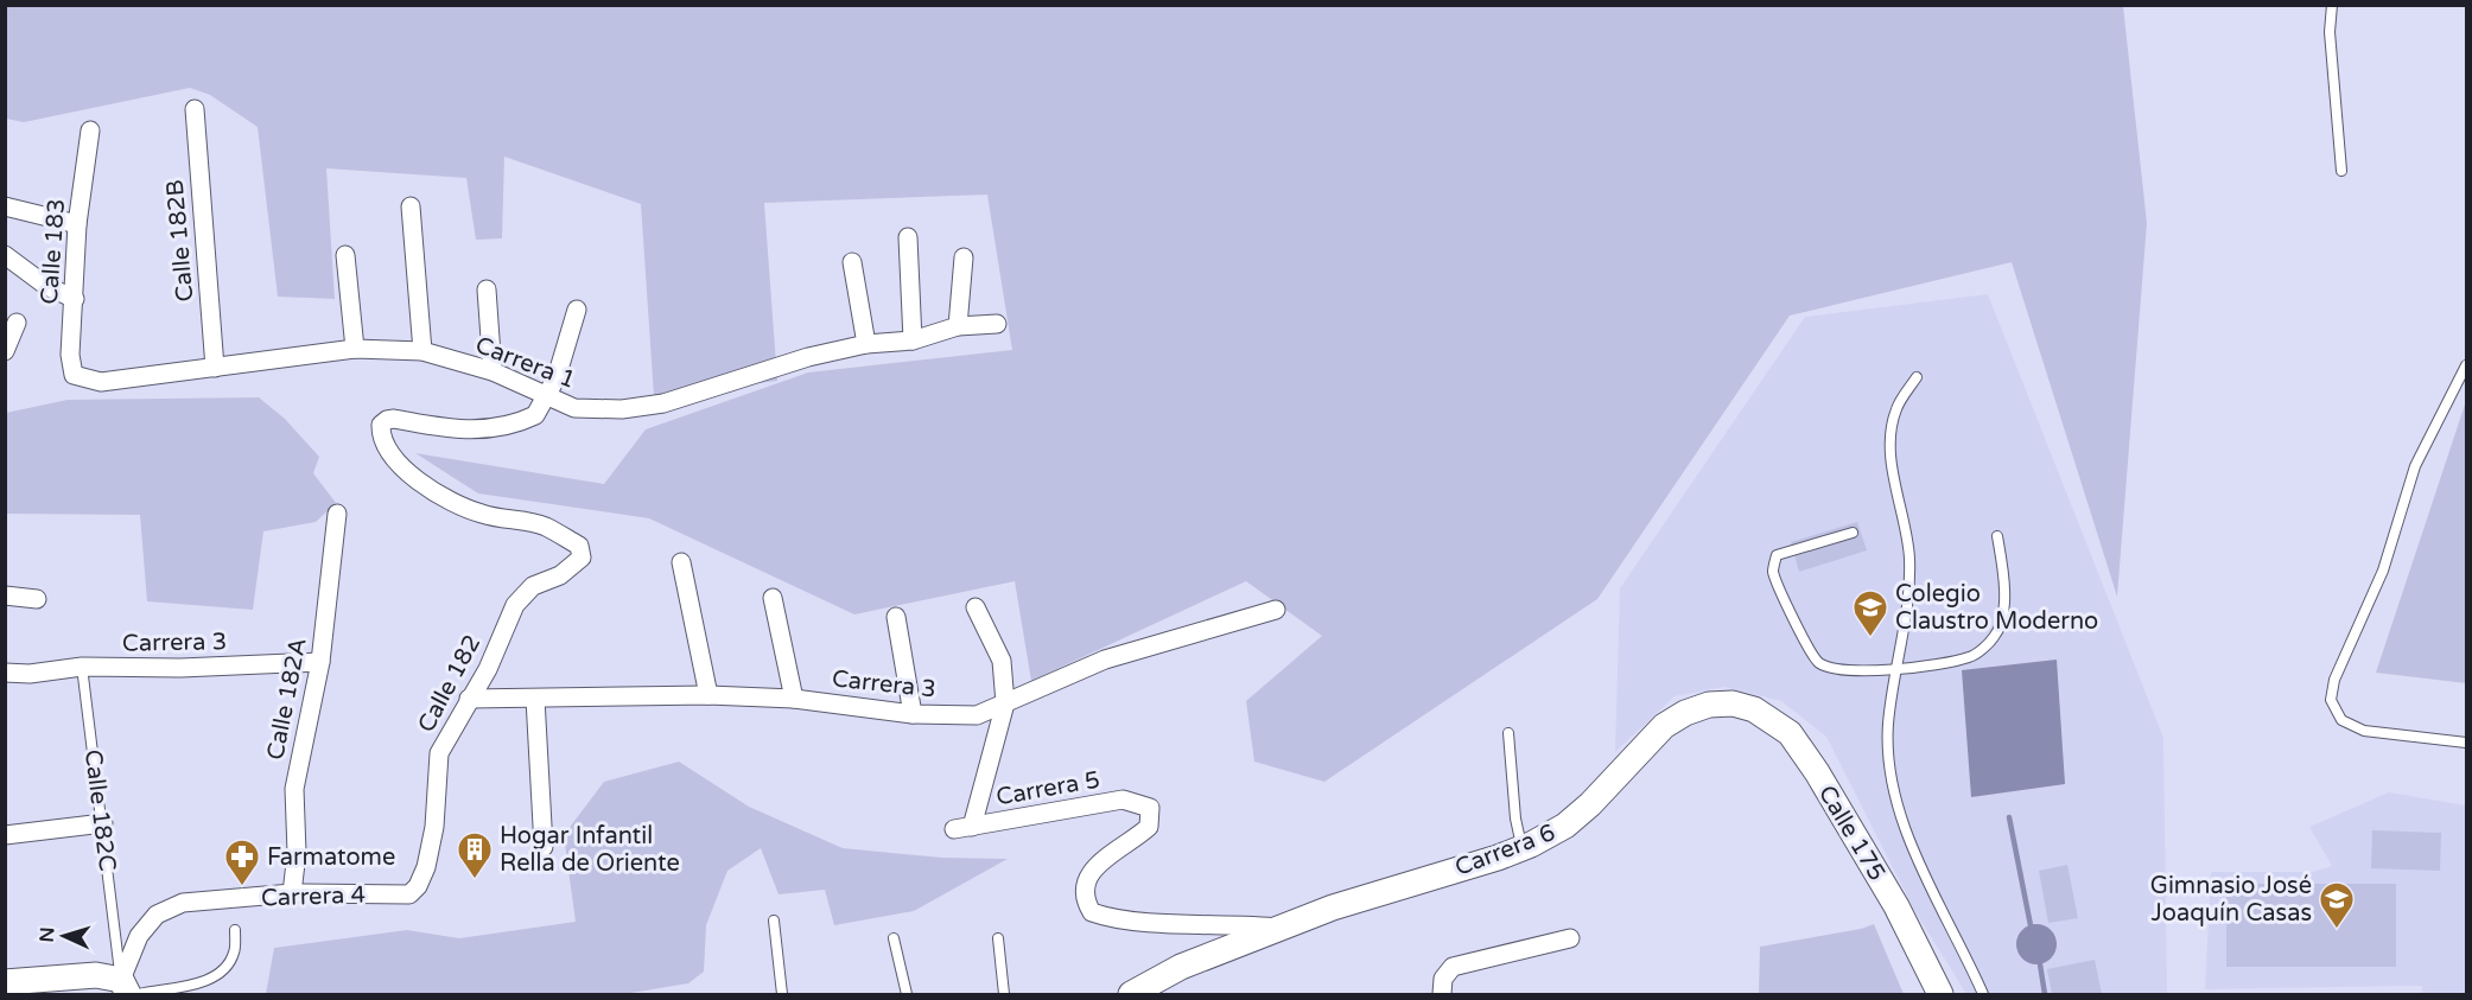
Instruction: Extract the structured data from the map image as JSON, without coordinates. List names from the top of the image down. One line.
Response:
{"streets":{"street":["Calle 182B","Calle 183","Carrera 1","Carrera 3","Calle 182","Calle 182A","Carrera 5","Calle 175","Carrera 6","Carrera 4"],"lane":["Calle 182C"]},"crossings":[["Calle 182B","Carrera 1"],["Calle 183","Carrera 1"],["Carrera 1","Calle 182"],["Carrera 3","Calle 182"],["Carrera 3","Calle 182A"],["Carrera 3","Carrera 5"],["Carrera 3","Calle 182C"],["Calle 182","Carrera 4"],["Calle 182A","Carrera 4"],["Carrera 5","Carrera 6"],["Calle 182C","Carrera 4"],["Calle 175","Carrera 6"]],"places":{"school or university":["Colegio Claustro Moderno","Gimnasio José Joaquín Casas"],"building":["Hogar Infantil Rella de Oriente"],"pharmacy":["Farmatome"]},"north":"left"}
